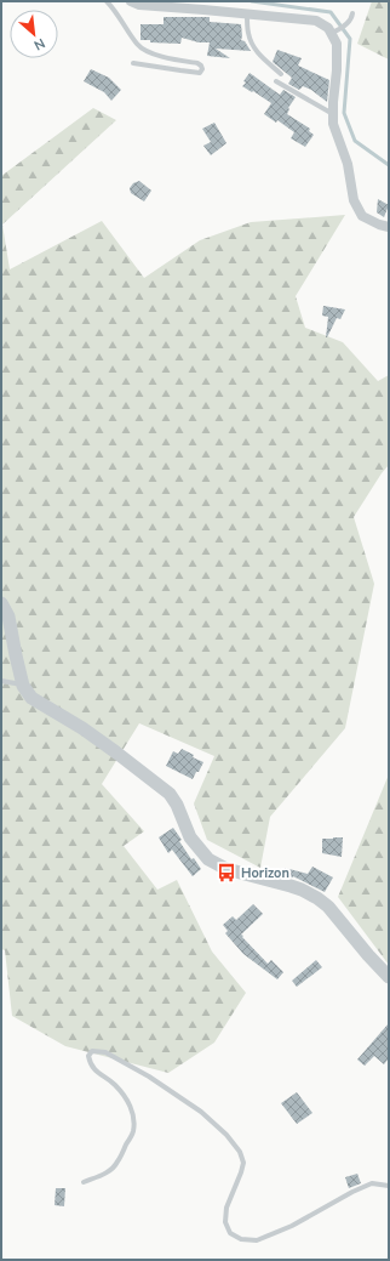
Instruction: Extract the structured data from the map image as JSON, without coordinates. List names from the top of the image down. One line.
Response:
{"places":{"bus stop":["Horizon"]},"north":"bottom right"}
